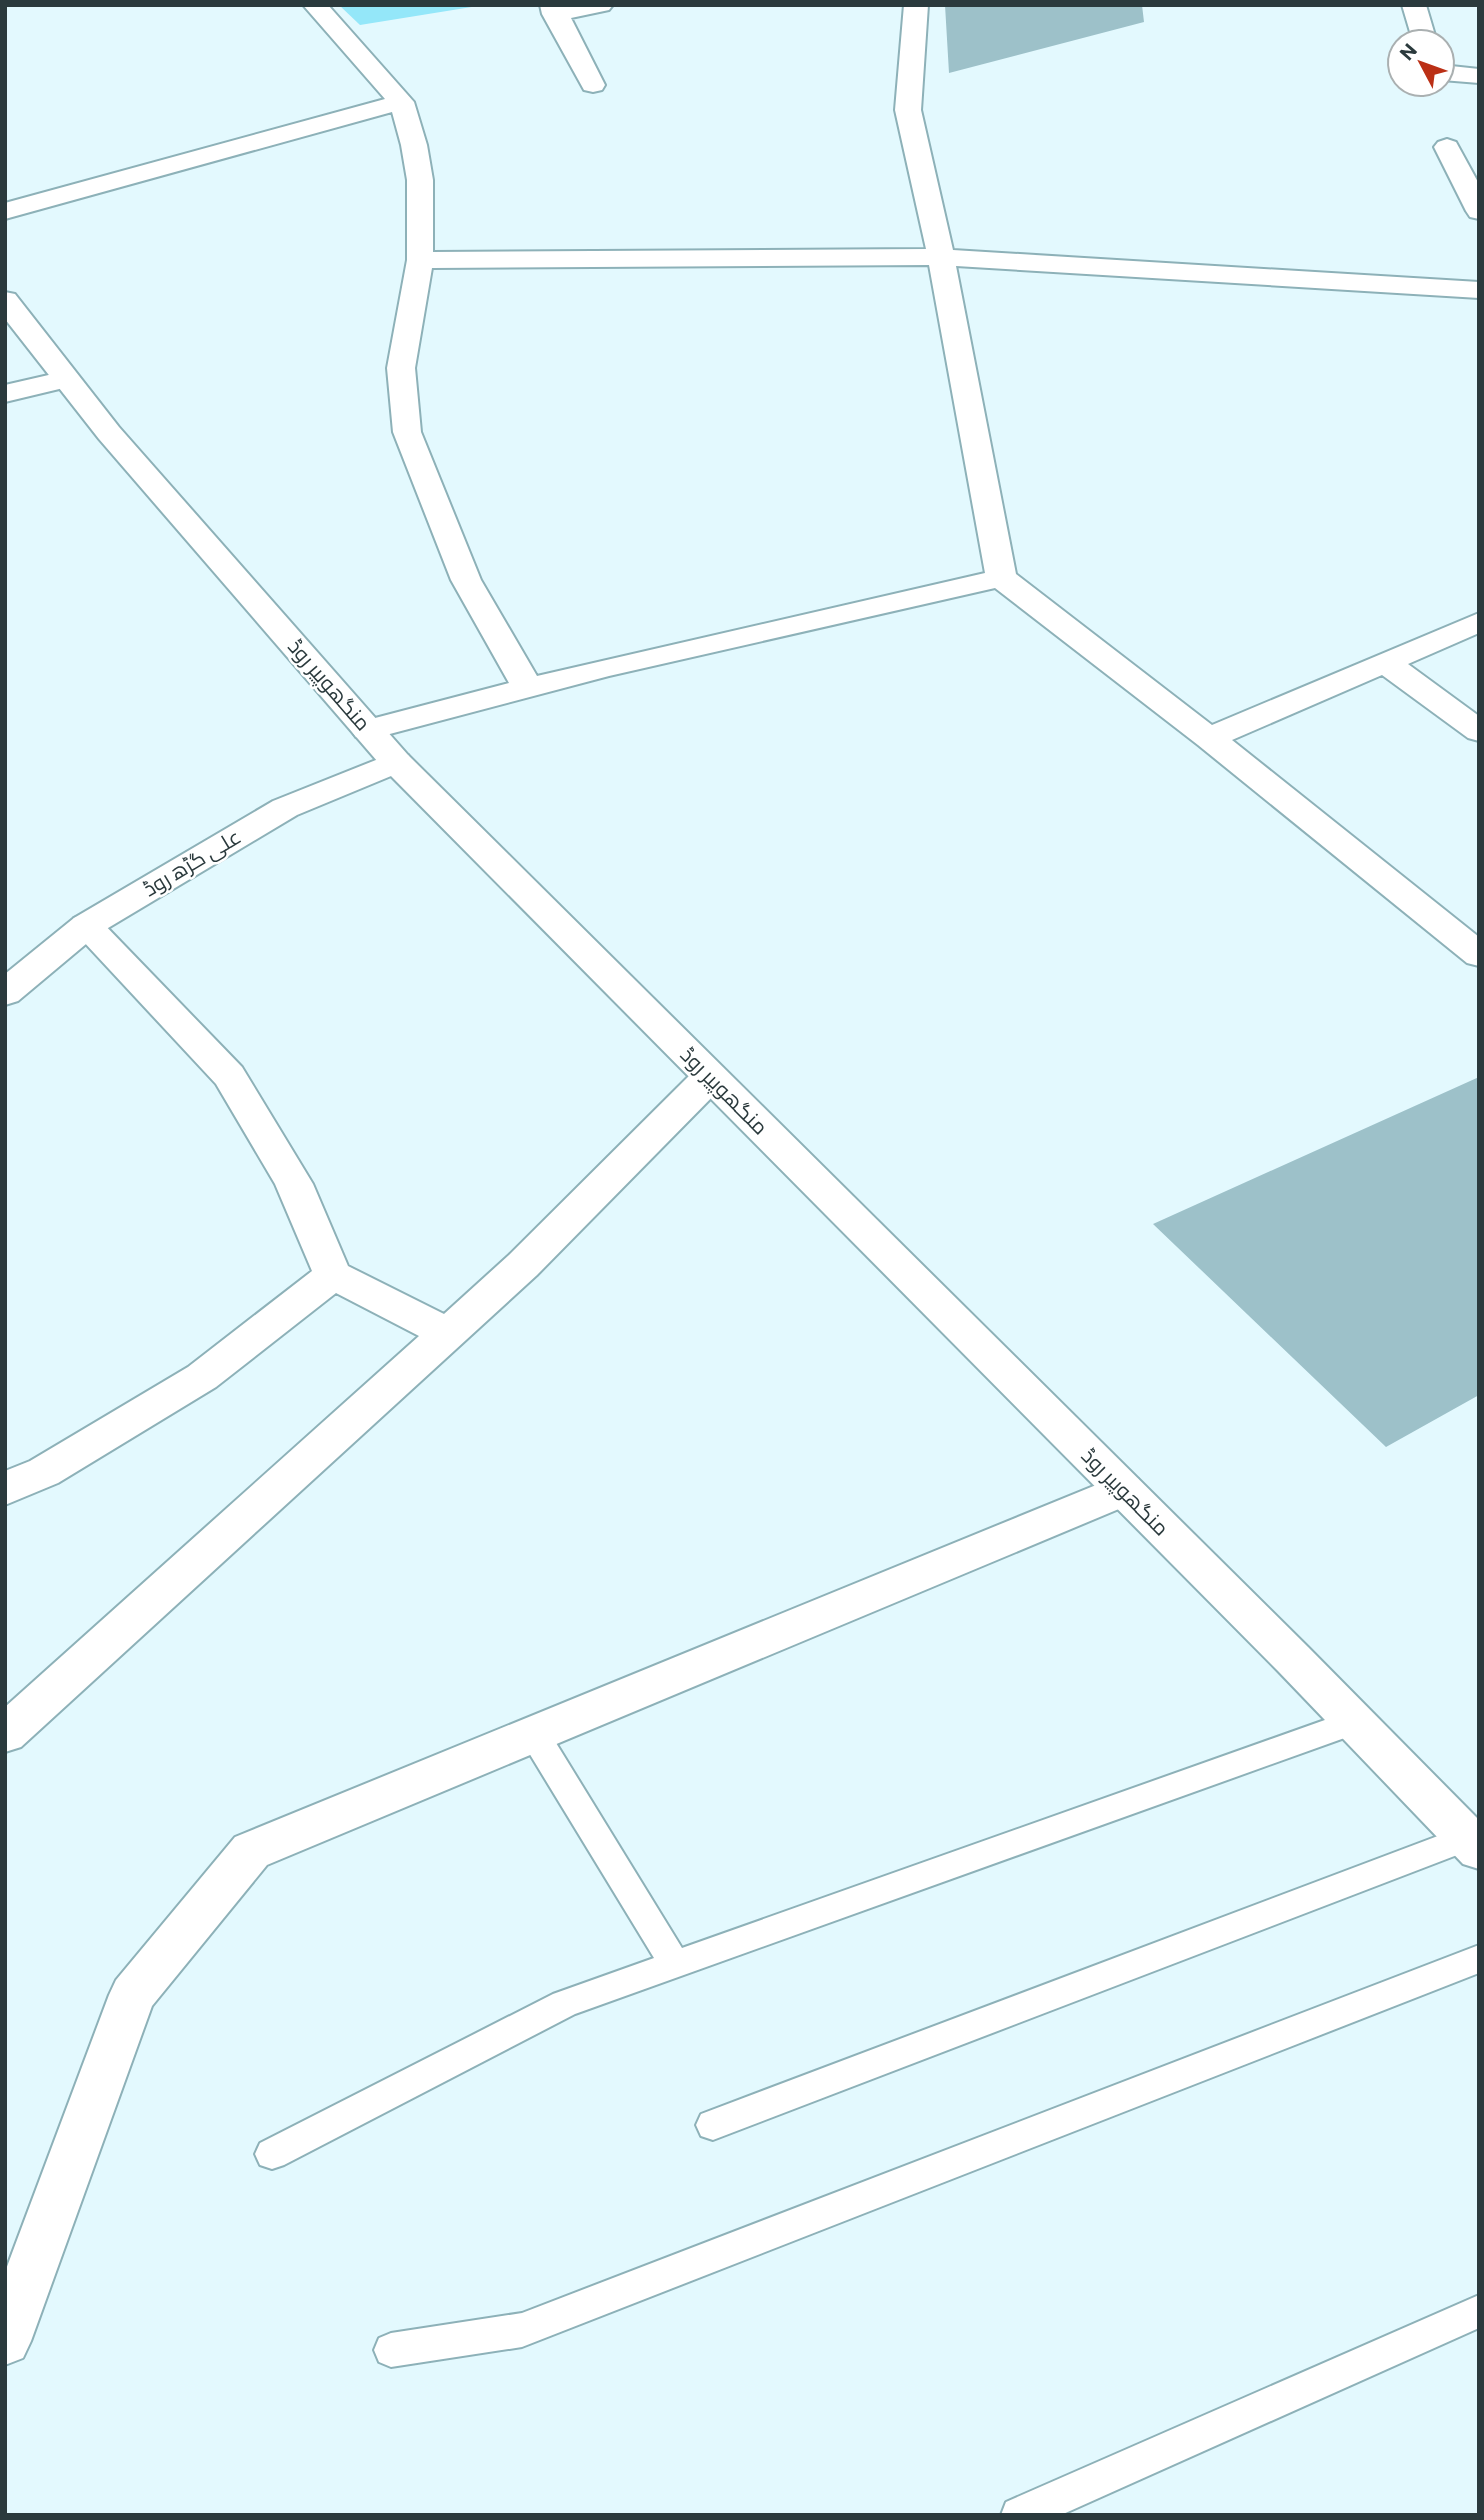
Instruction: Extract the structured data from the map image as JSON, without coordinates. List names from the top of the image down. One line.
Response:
{"streets":{"street":["منگھوپیر روڈ","علی گڑھ روڈ"]},"crossings":[["منگھوپیر روڈ","علی گڑھ روڈ"]],"north":"top left"}
